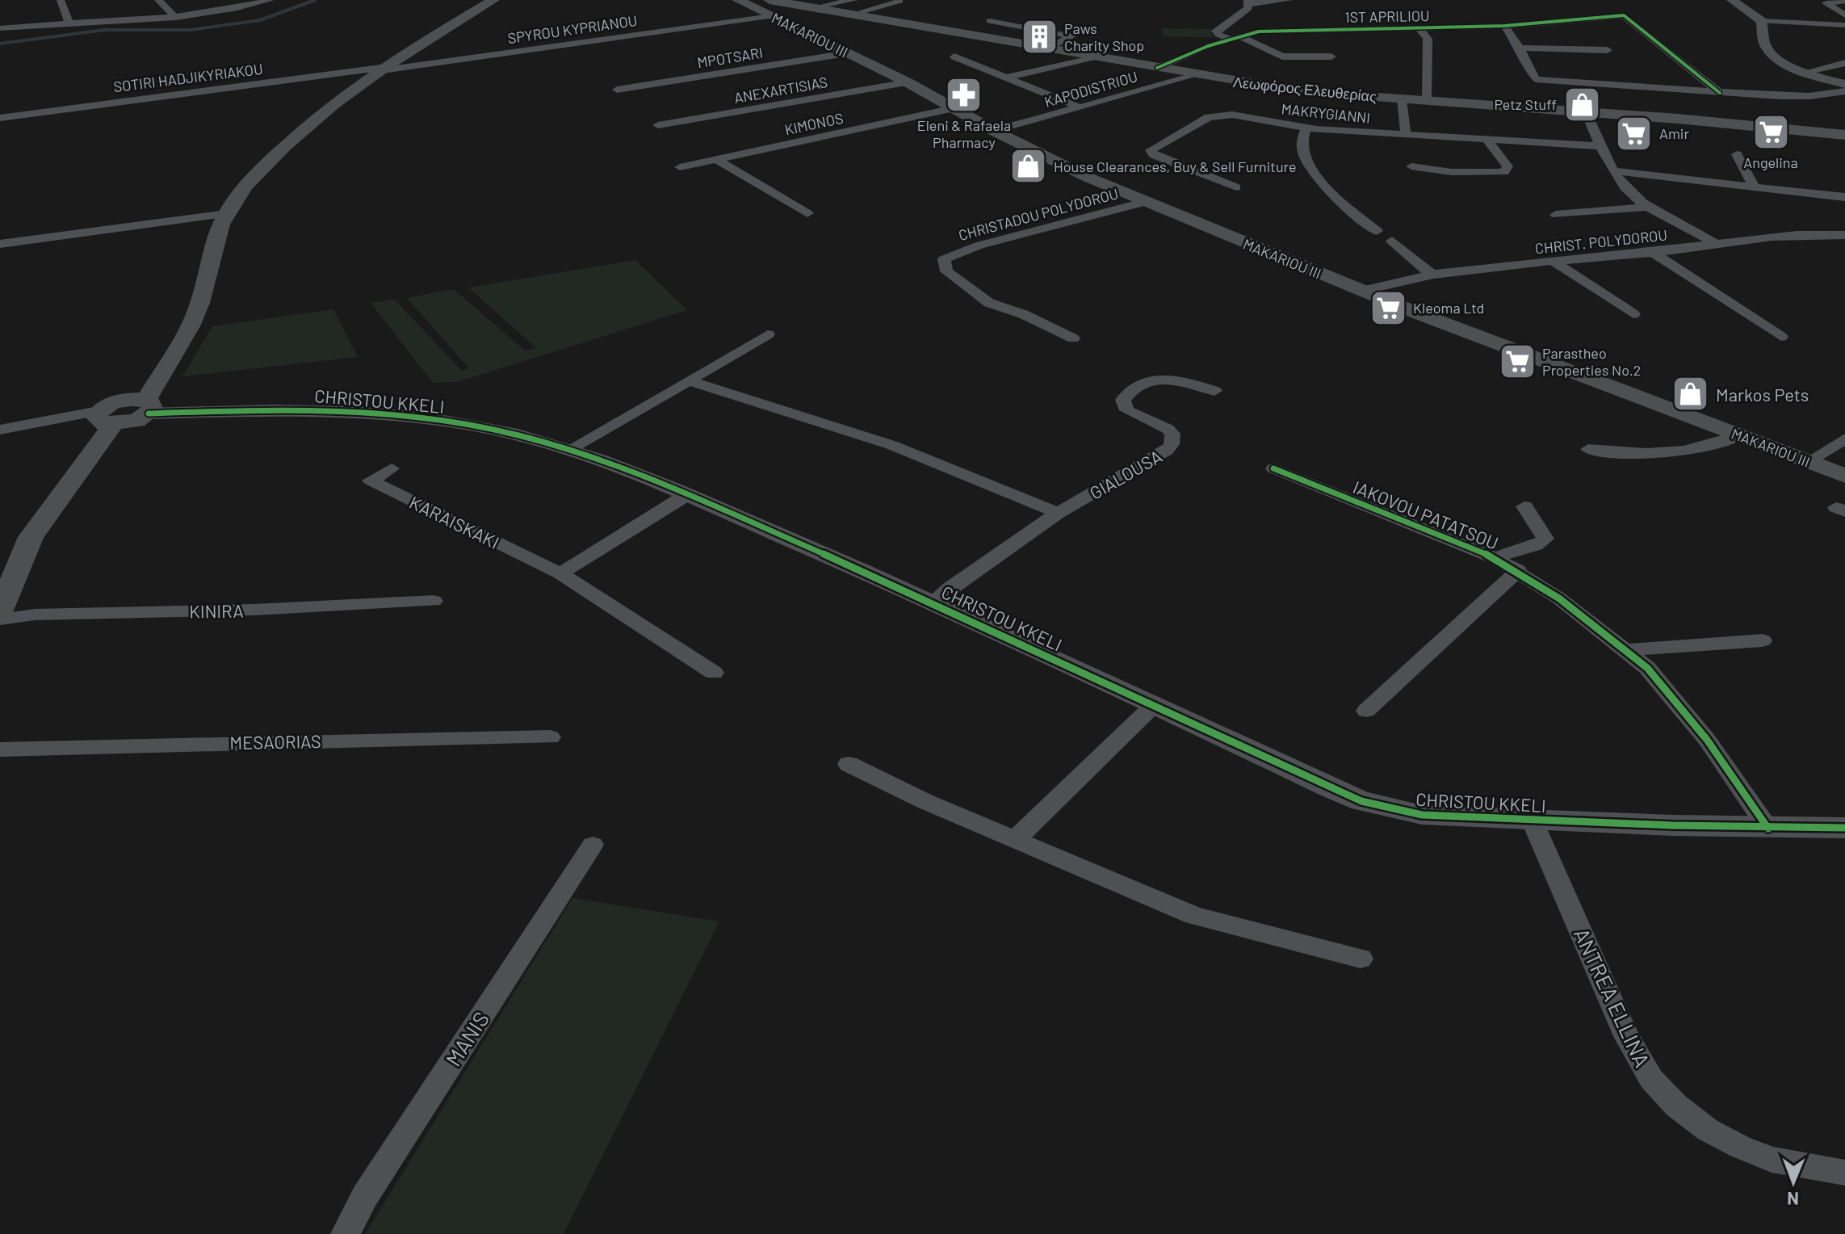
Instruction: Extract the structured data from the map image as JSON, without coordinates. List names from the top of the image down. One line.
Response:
{"streets":{"main road":["MAKARIOU III","Λεωφόρος Ελευθερίας"],"street":["1ST APRILIOU","SPYROU KYPRIANOU","MPOTSARI","SOTIRI HADJIKYRIAKOU","KAPODISTRIOU","ANEXARTISIAS","MAKRYGIANNI","KIMONOS","CHRISTADOU POLYDOROU","CHRIST. POLYDOROU","CHRISTOU KKELI","GIALOUSA","IAKOVOU PATATSOU","KARAISKAKI","KINIRA","MESAORIAS","ANTREA ELLINA","MANIS"]},"crossings":[["1ST APRILIOU","Λεωφόρος Ελευθερίας"],["SPYROU KYPRIANOU","MAKARIOU III"],["SPYROU KYPRIANOU","SOTIRI HADJIKYRIAKOU"],["MAKARIOU III","MPOTSARI"],["MAKARIOU III","KAPODISTRIOU"],["MAKARIOU III","Λεωφόρος Ελευθερίας"],["MAKARIOU III","ANEXARTISIAS"],["MAKARIOU III","KIMONOS"],["MAKARIOU III","CHRISTADOU POLYDOROU"],["MAKARIOU III","CHRIST. POLYDOROU"],["KAPODISTRIOU","Λεωφόρος Ελευθερίας"],["CHRISTOU KKELI","GIALOUSA"],["CHRISTOU KKELI","IAKOVOU PATATSOU"],["CHRISTOU KKELI","ANTREA ELLINA"]],"places":{"building":["Paws Charity Shop"],"pharmacy":["Eleni & Rafaela Pharmacy"],"shop":["Petz Stuff","House Clearances, Buy & Sell Furniture","Markos Pets"],"supermarket":["Angelina","Amir","Kleoma Ltd","Parastheo Properties No.2"]},"north":"bottom"}
